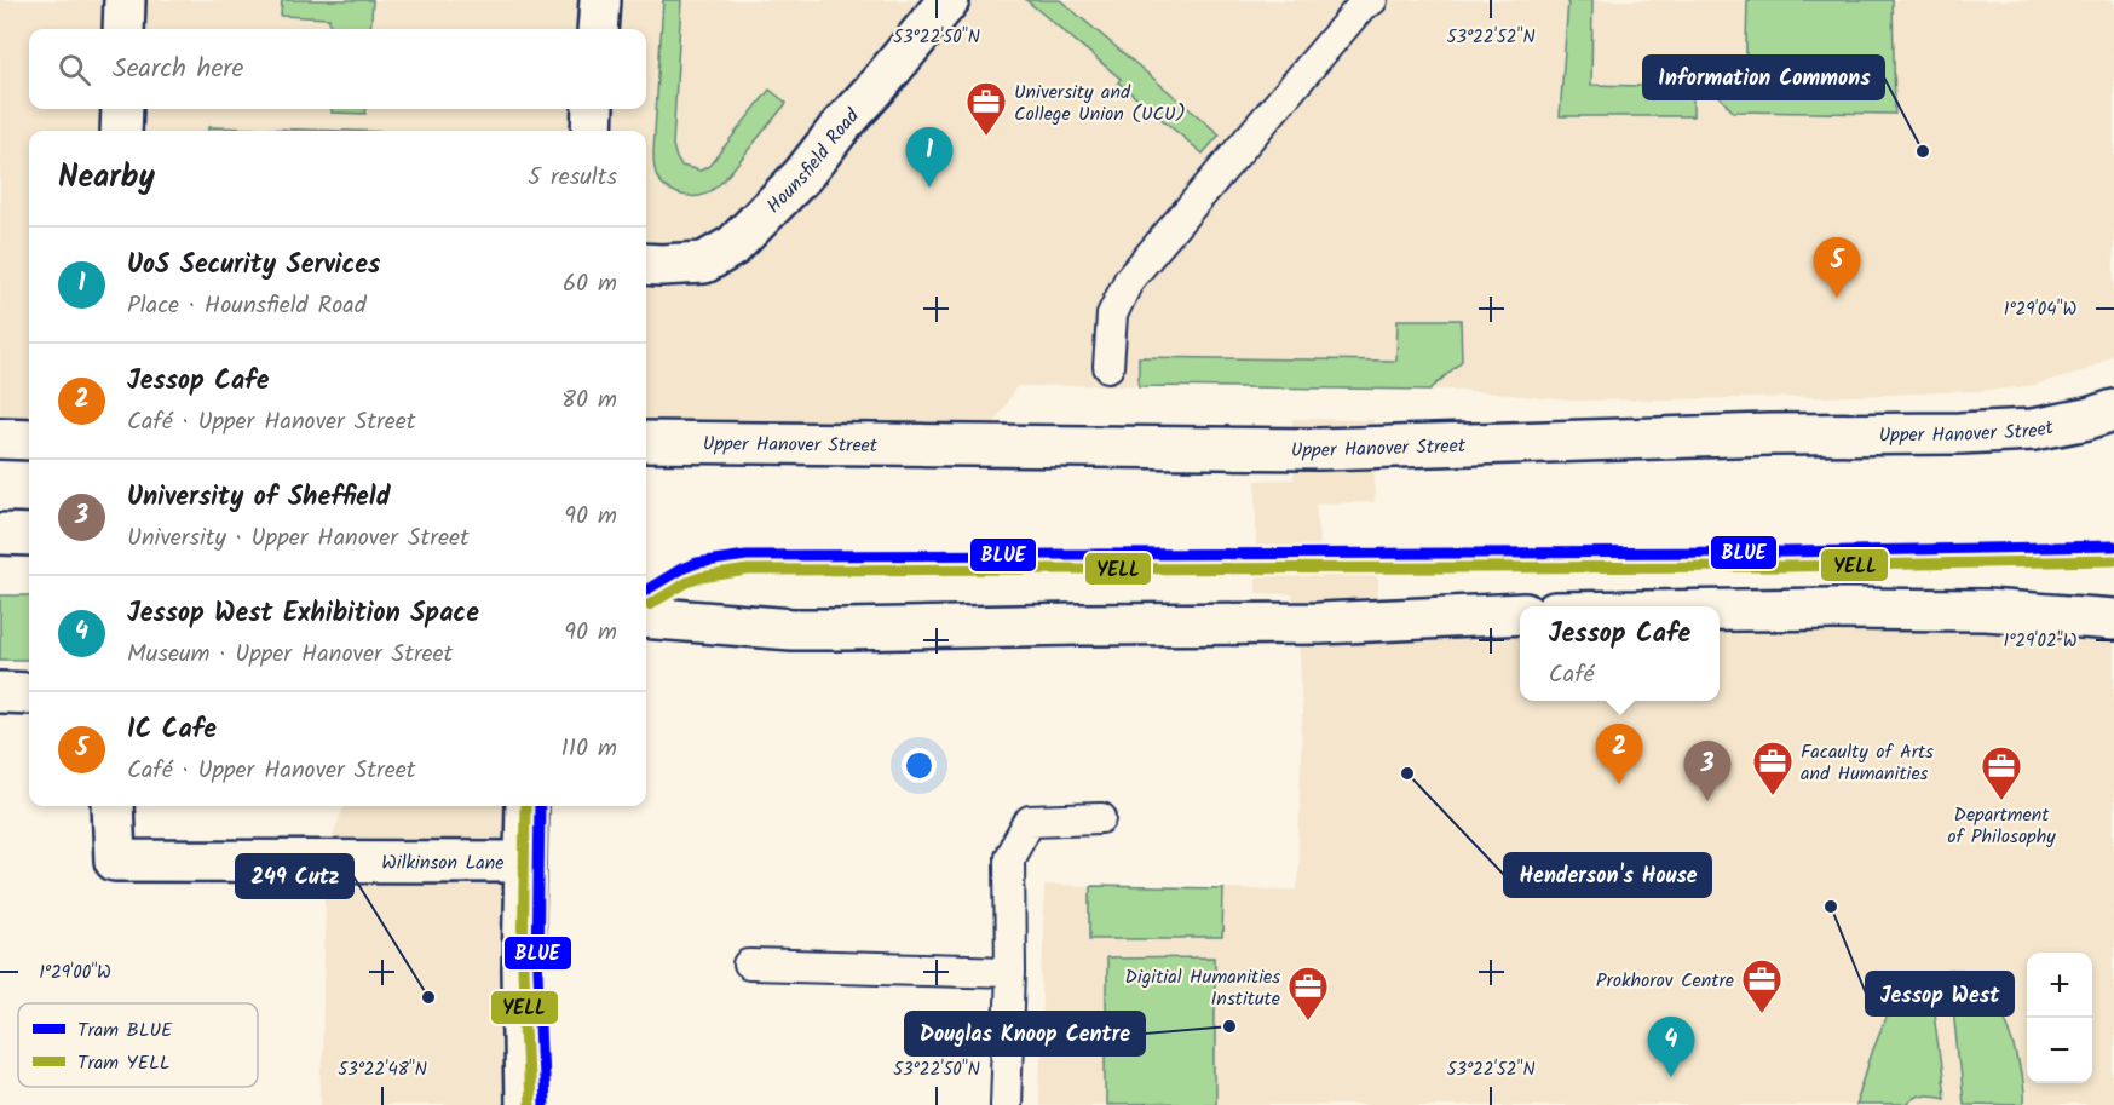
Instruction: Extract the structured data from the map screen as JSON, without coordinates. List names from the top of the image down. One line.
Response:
{"streets":{"main road":["Hounsfield Road","Upper Hanover Street","Wilkinson Lane"]},"places":{"office":["University and College Union (UCU)","Facaulty of Arts and Humanities","Department of Philosophy","Prokhorov Centre","Digitial Humanities Institute"],"other":["Information Commons","Henderson's House","Jessop West","249 Cutz","Douglas Knoop Centre"]},"lines":["tram line BLUE","tram line YELL"],"legend":["Tram BLUE","Tram YELL"],"page":{"search":"Search here","pins":["1","5","2","3","4"],"heading":["Nearby","5 results"],"list":[{"mark":"1","name":"UoS Security Services","note":"Place · Hounsfield Road","value":"60 m"},{"mark":"2","name":"Jessop Cafe","note":"Café · Upper Hanover Street","value":"80 m"},{"mark":"3","name":"University of Sheffield","note":"University · Upper Hanover Street","value":"90 m"},{"mark":"4","name":"Jessop West Exhibition Space","note":"Museum · Upper Hanover Street","value":"90 m"},{"mark":"5","name":"IC Cafe","note":"Café · Upper Hanover Street","value":"110 m"}],"popup":["Jessop Cafe","Café"],"map_buttons":["+","−"]},"coordinates":["53°22'50\"N","53°22'52\"N","1°29'04\"W","1°29'02\"W","1°29'00\"W","53°22'48\"N"]}
